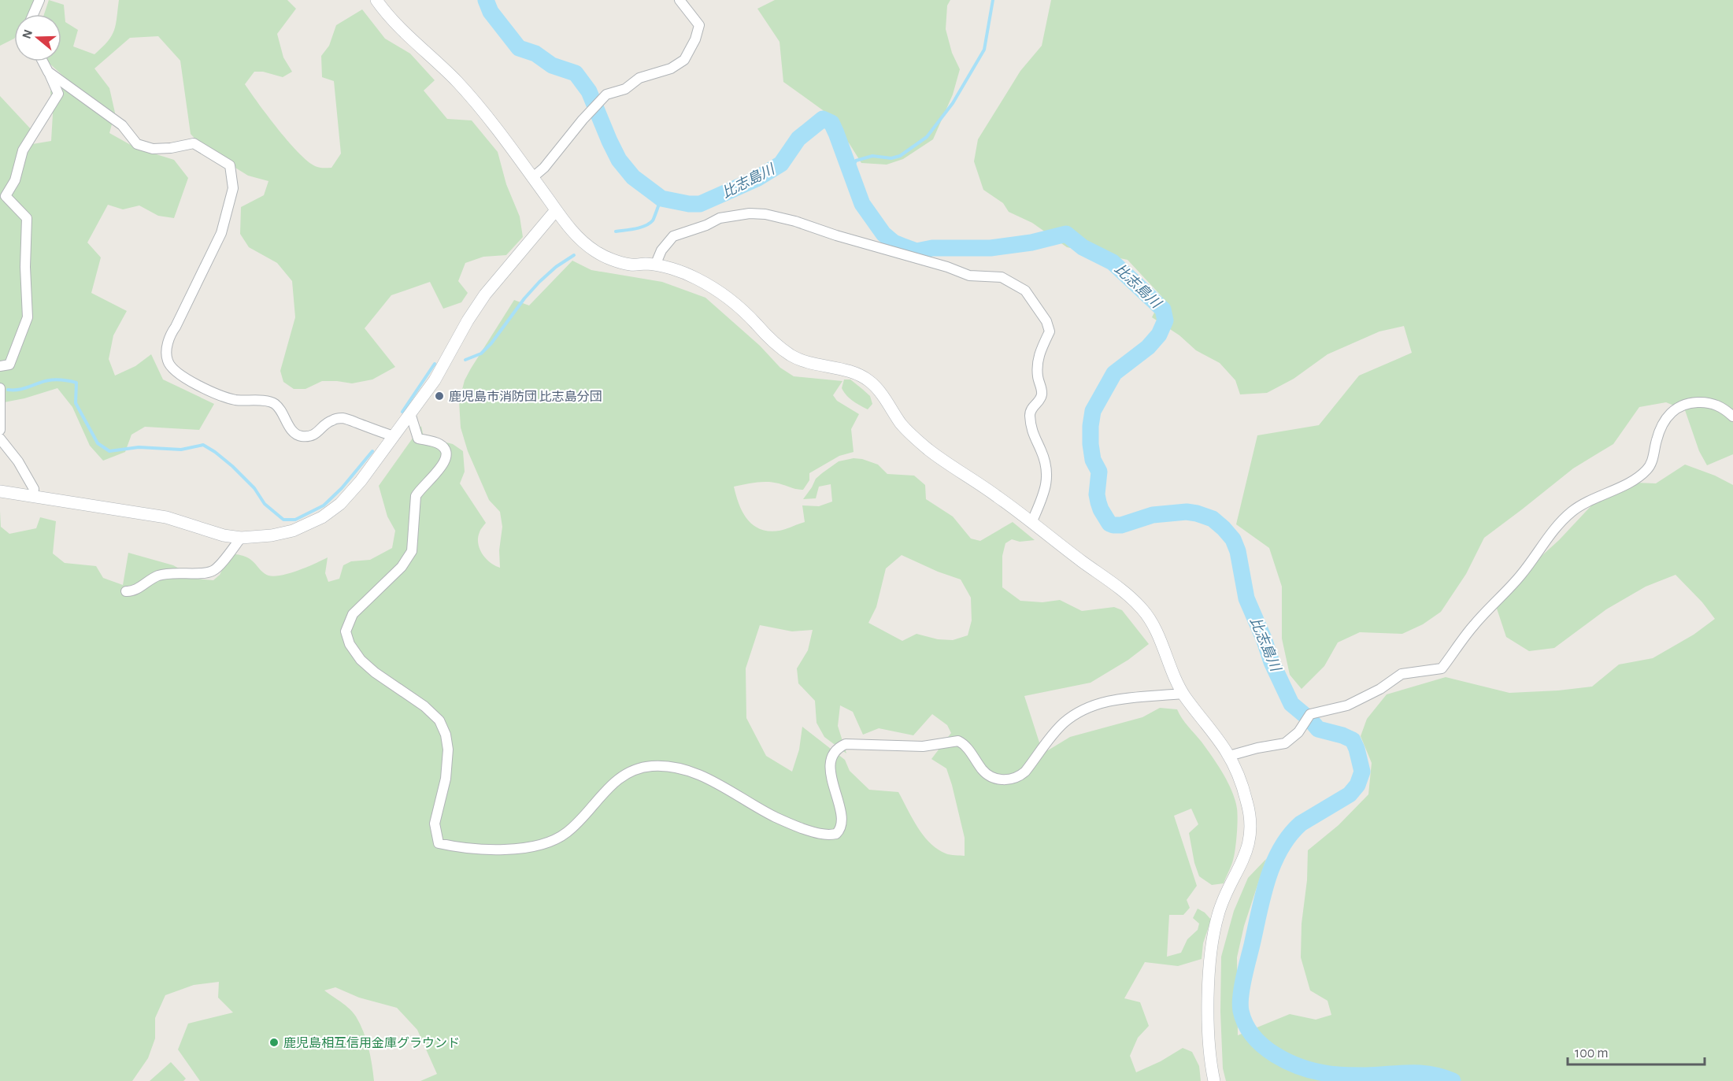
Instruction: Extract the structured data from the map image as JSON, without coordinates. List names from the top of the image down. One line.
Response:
{"water":["比志島川"],"places":["鹿児島市消防団 比志島分団","鹿児島相互信用金庫グラウンド"],"scale_bar":"100 m","north":"left"}
